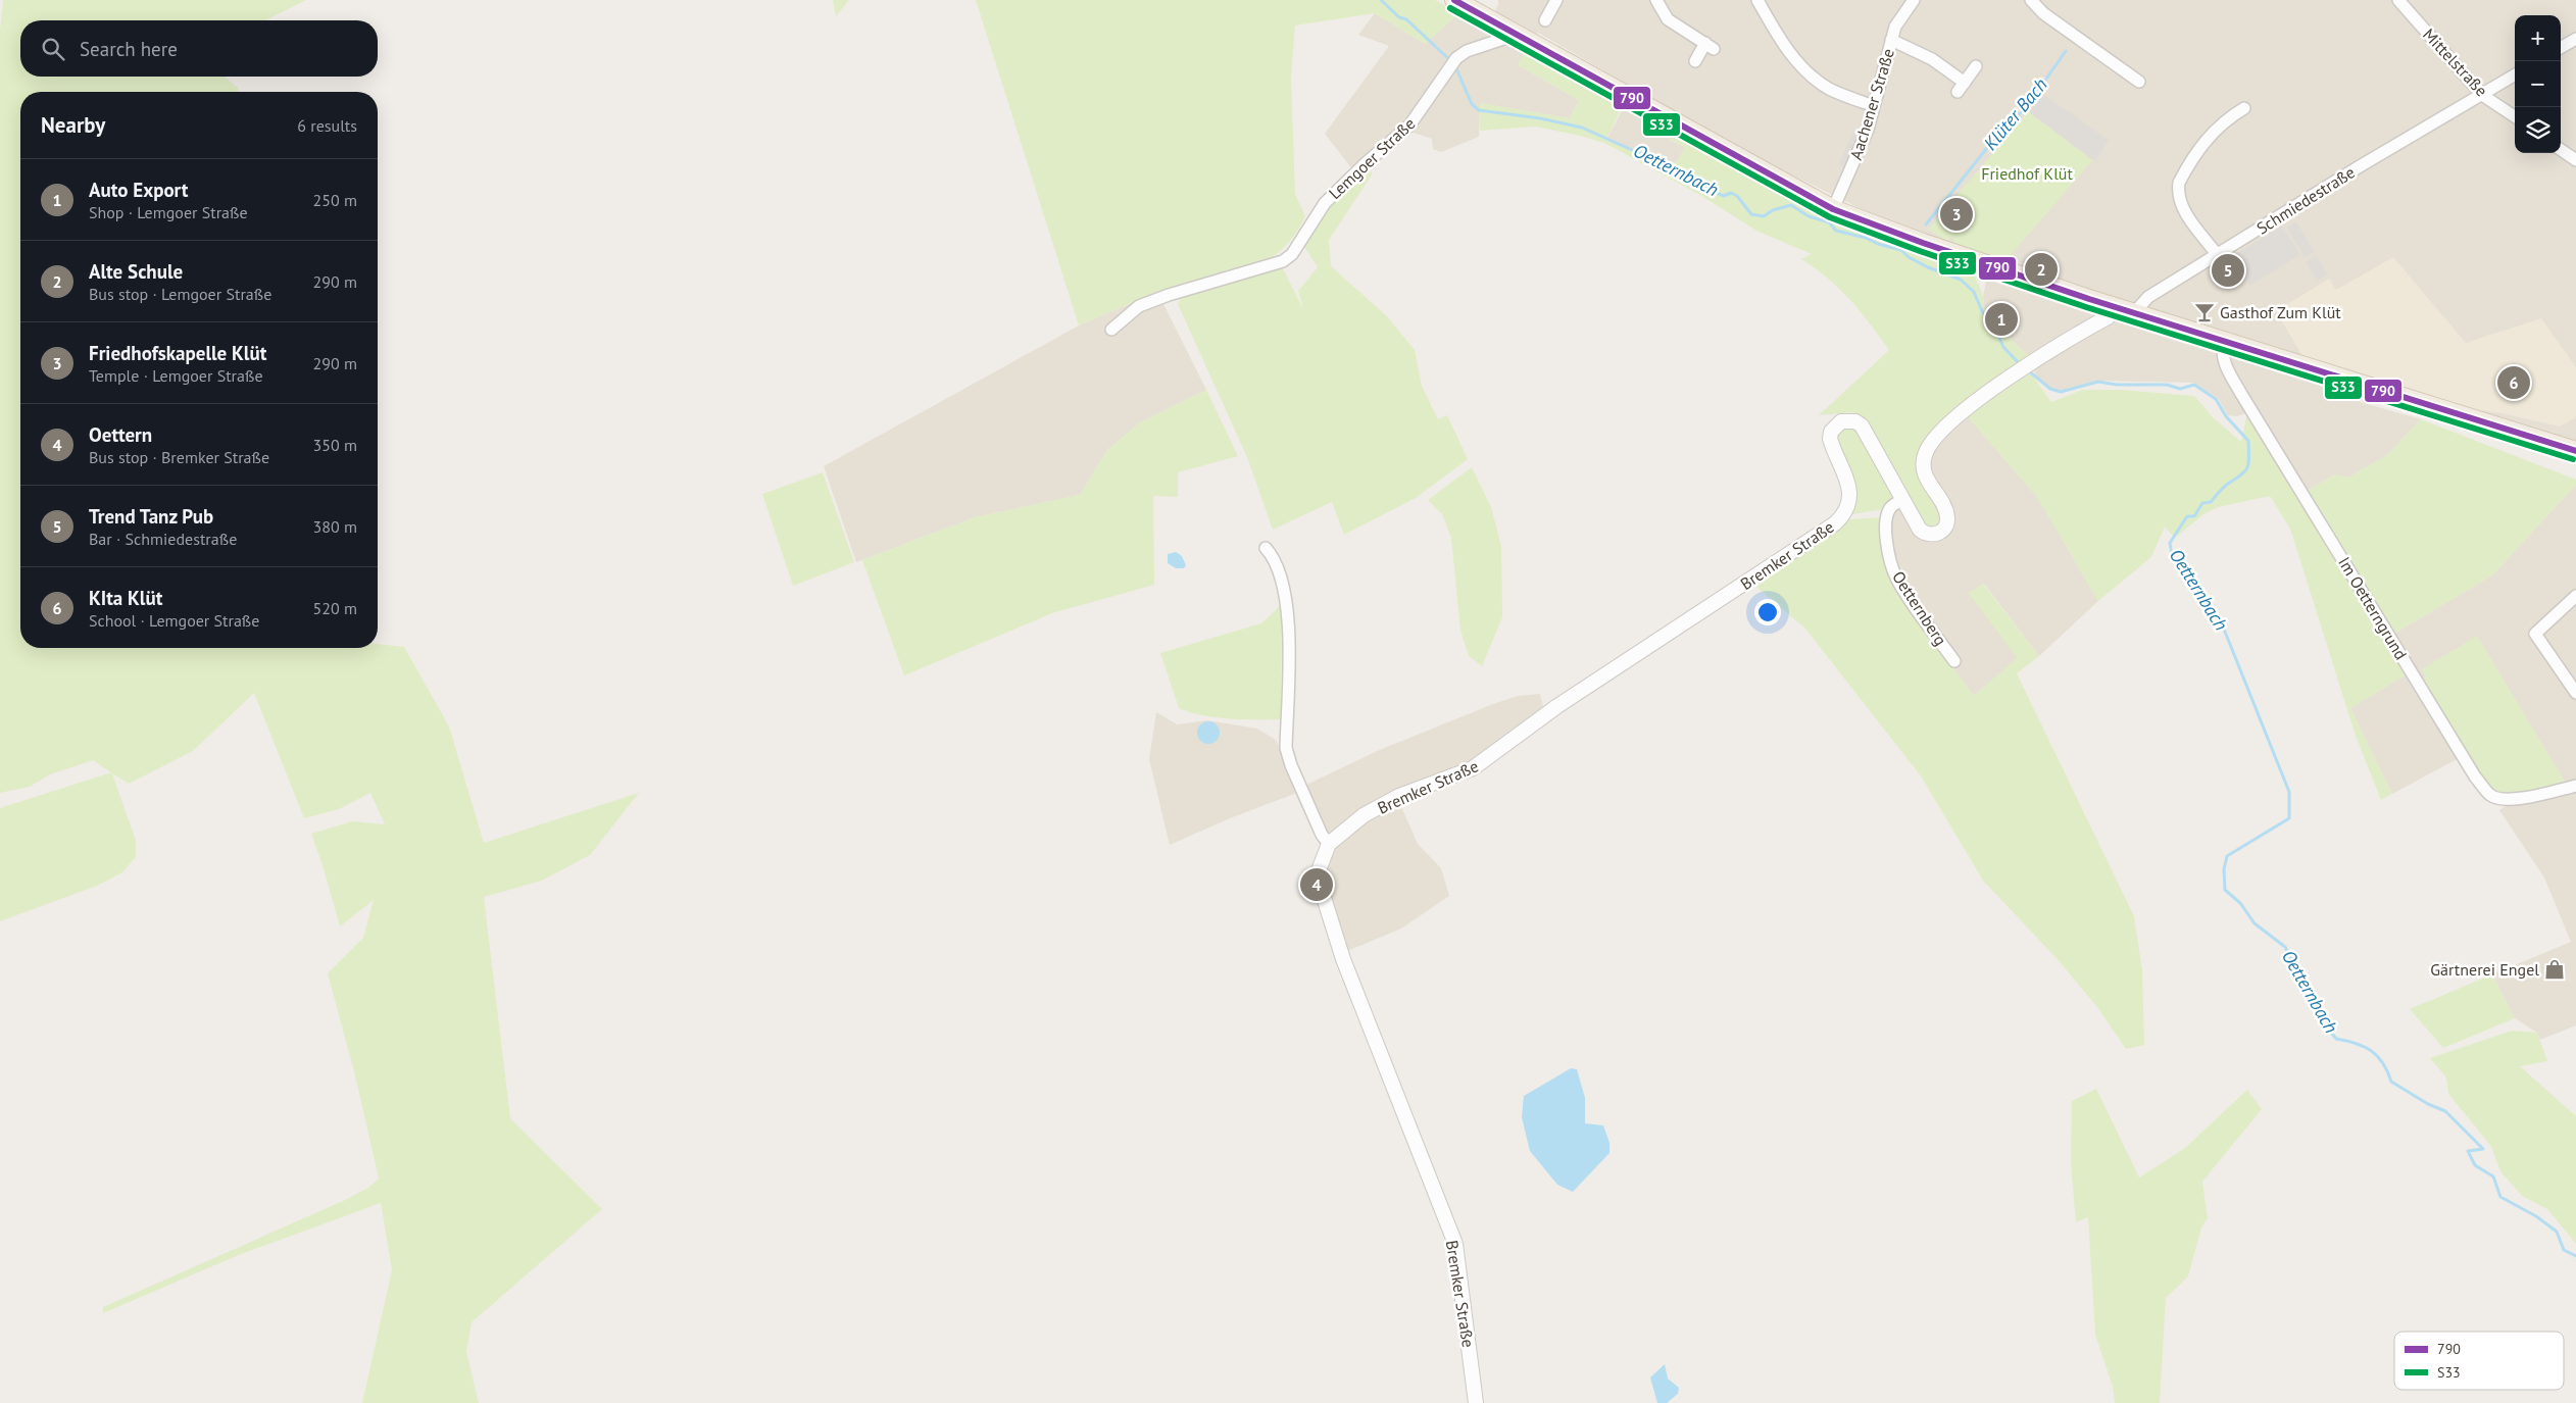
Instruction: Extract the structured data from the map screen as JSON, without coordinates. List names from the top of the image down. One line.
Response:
{"streets":{"street":["Mittelstraße","Aachener Straße","Lemgoer Straße","Schmiedestraße","Bremker Straße","Oetternberg","Im Oetterngrund"]},"crossings":[["Mittelstraße","Schmiedestraße"],["Bremker Straße","Oetternberg"]],"water":["Klüter Bach","Oetternbach"],"parks":["Friedhof Klüt"],"places":{"bar":["Gasthof Zum Klüt"],"shop":["Gärtnerei Engel"]},"lines":["transit line 790","transit line S33"],"legend":["790","S33"],"page":{"map_buttons":["+","−"],"search":"Search here","heading":["Nearby","6 results"],"list":[{"mark":"1","name":"Auto Export","note":"Shop · Lemgoer Straße","value":"250 m"},{"mark":"2","name":"Alte Schule","note":"Bus stop · Lemgoer Straße","value":"290 m"},{"mark":"3","name":"Friedhofskapelle Klüt","note":"Temple · Lemgoer Straße","value":"290 m"},{"mark":"4","name":"Oettern","note":"Bus stop · Bremker Straße","value":"350 m"},{"mark":"5","name":"Trend Tanz Pub","note":"Bar · Schmiedestraße","value":"380 m"},{"mark":"6","name":"KIta Klüt","note":"School · Lemgoer Straße","value":"520 m"}],"pins":["3","2","5","1","6","4"]}}
